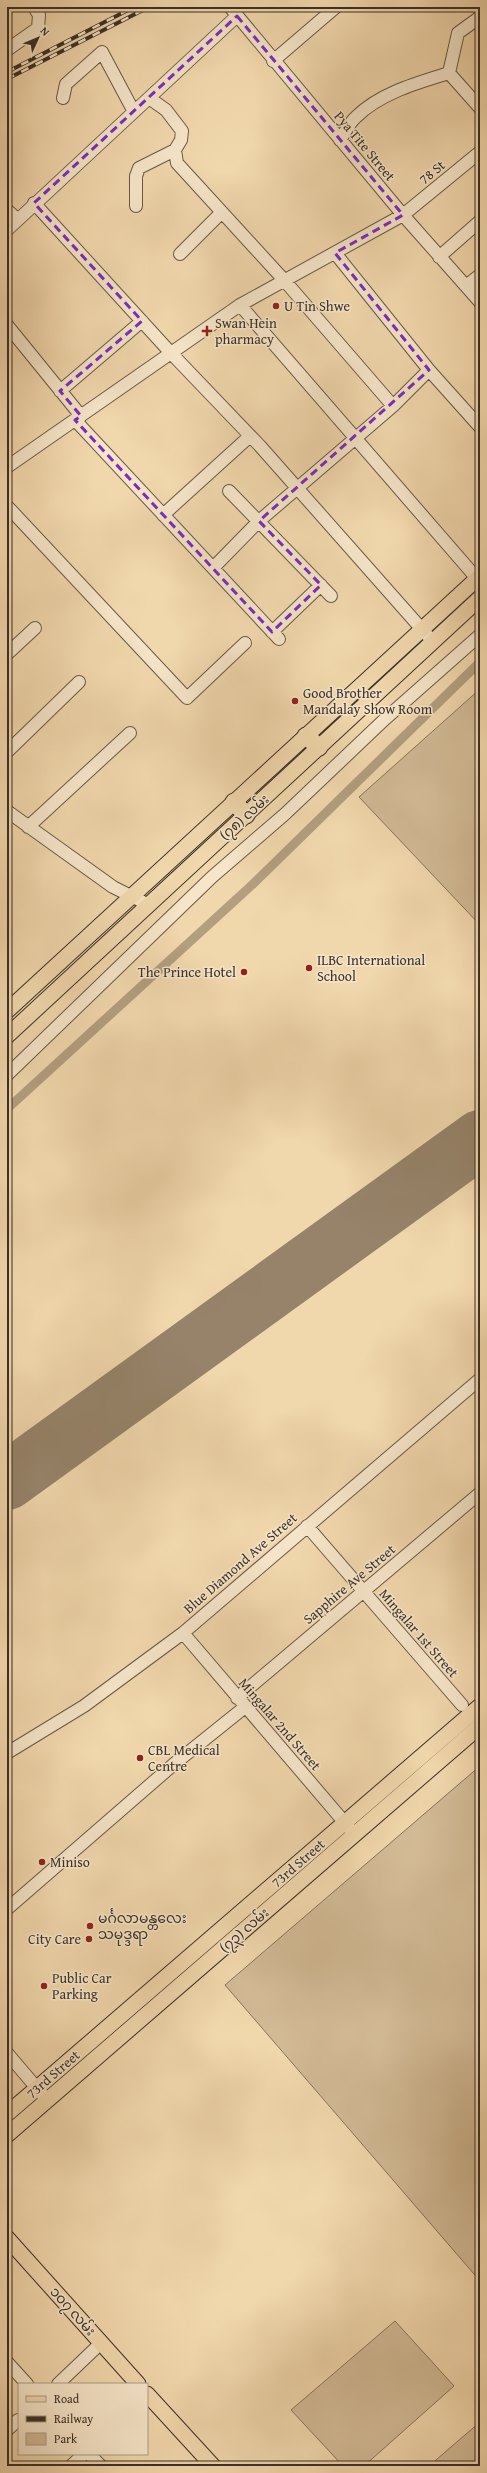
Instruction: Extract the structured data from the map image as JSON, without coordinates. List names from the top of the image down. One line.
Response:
{"streets":{"main road":["(၇၈) လမ်း","73rd Street","(၇၃) လမ်း","၁၀၇ လမ်း"],"street":["Pya Tite Street","78 St","Blue Diamond Ave Street","Sapphire Ave Street","Mingalar 1st Street","Mingalar 2nd Street"]},"crossings":[["Pya Tite Street","78 St"],["Blue Diamond Ave Street","Mingalar 1st Street"],["Blue Diamond Ave Street","Mingalar 2nd Street"],["Sapphire Ave Street","Mingalar 1st Street"],["Sapphire Ave Street","Mingalar 2nd Street"],["Mingalar 2nd Street","73rd Street"],["Mingalar 2nd Street","(၇၃) လမ်း"]],"places":{"other":["U Tin Shwe","Good Brother Mandalay Show Room","ILBC International School","The Prince Hotel","CBL Medical Centre","Miniso","မင်္ဂလာမန္တလေး သမုဒ္ဒရာ","City Care","Public Car Parking"],"health":["Swan Hein pharmacy"]},"legend":["Road","Railway","Park"],"north":"top right"}
